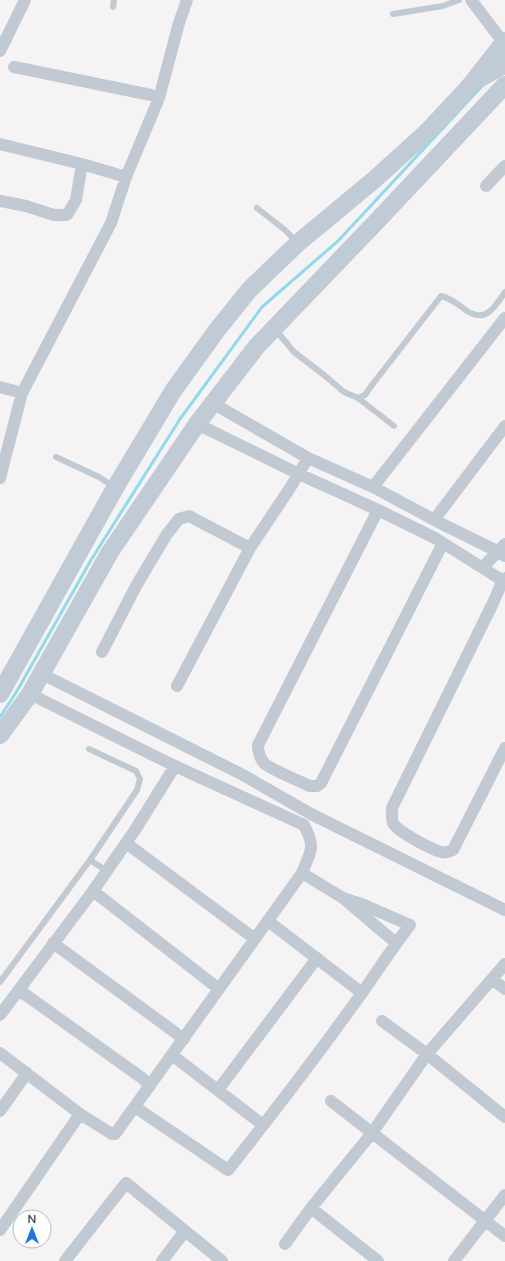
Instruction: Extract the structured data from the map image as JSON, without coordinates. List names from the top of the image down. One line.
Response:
{"north":"top"}
